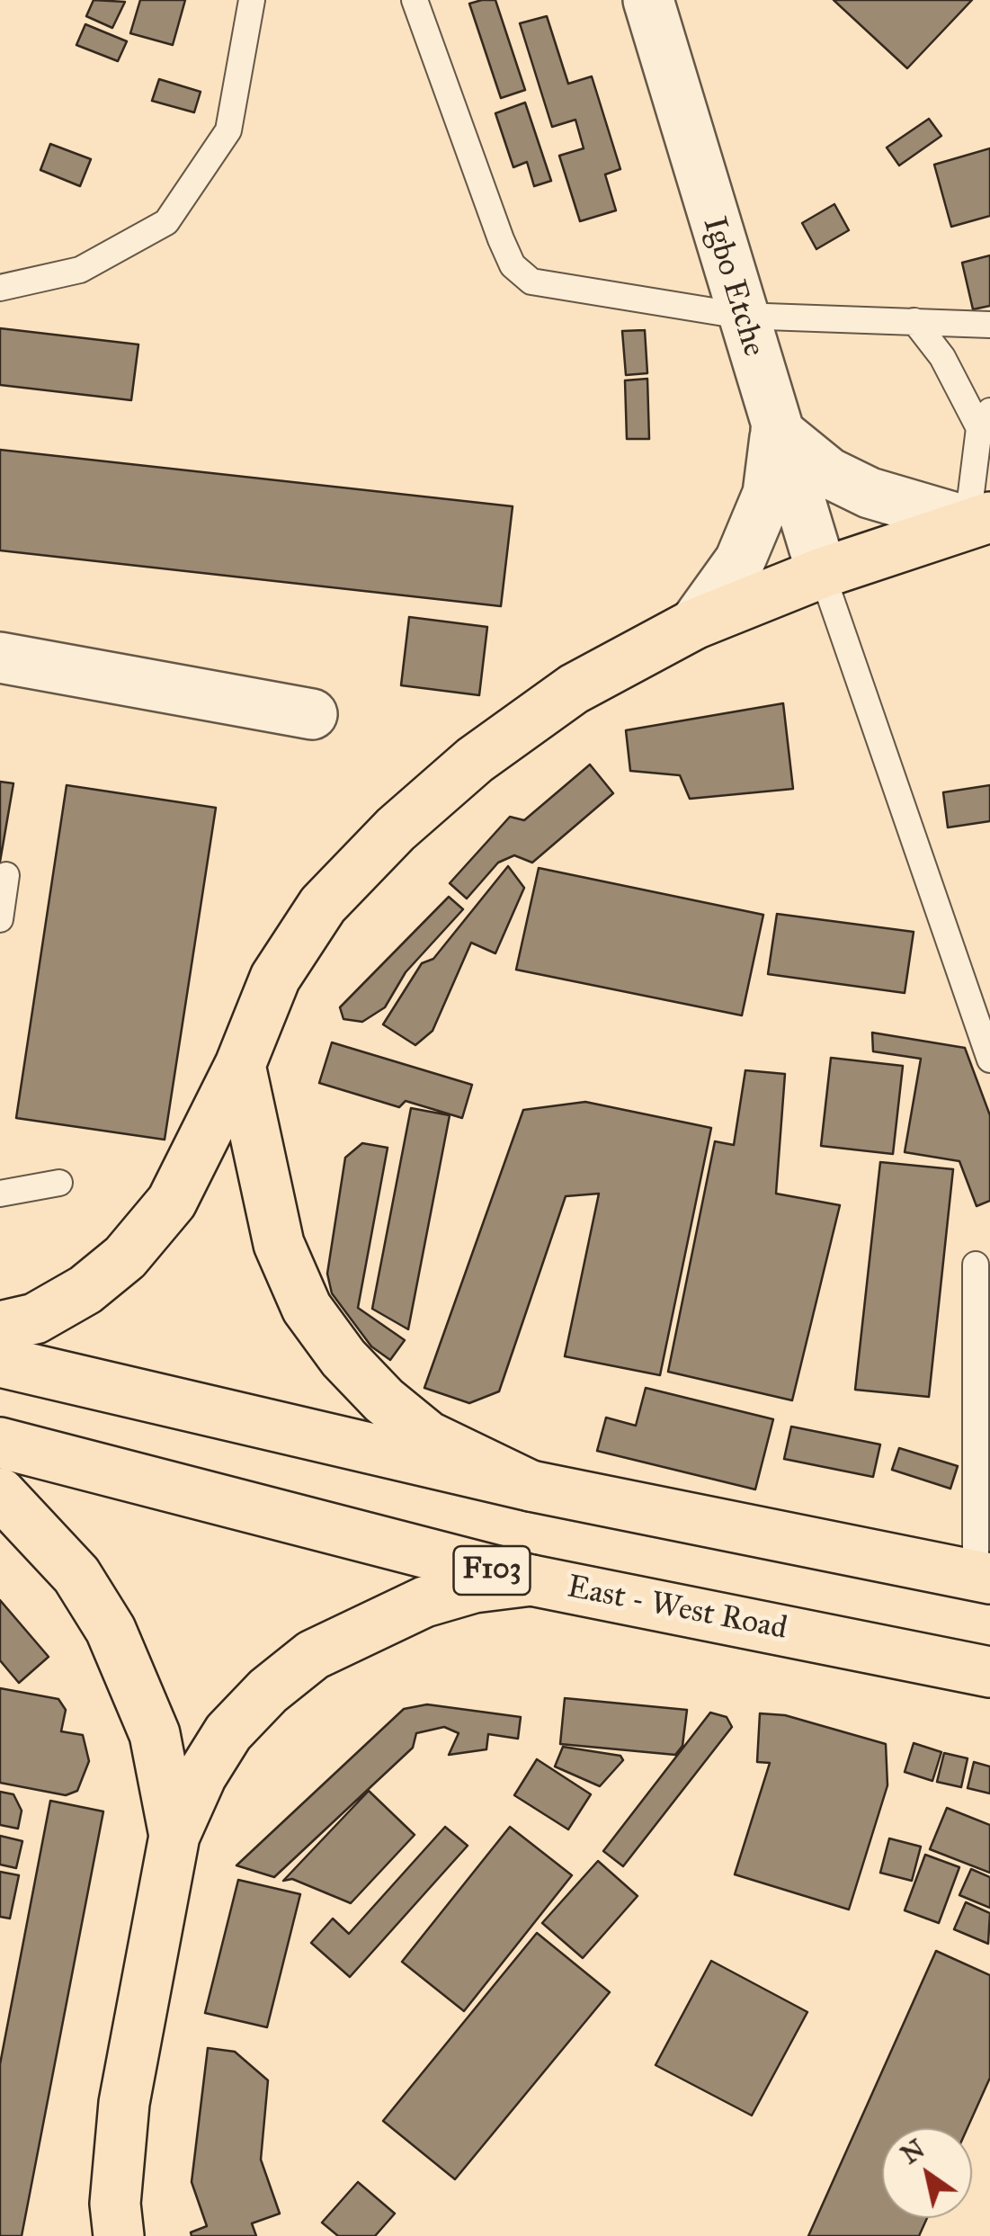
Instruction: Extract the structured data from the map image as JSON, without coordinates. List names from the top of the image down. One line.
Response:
{"streets":{"main road":["F103","East - West Road"],"street":["Igbo Etche"]},"north":"top left"}
